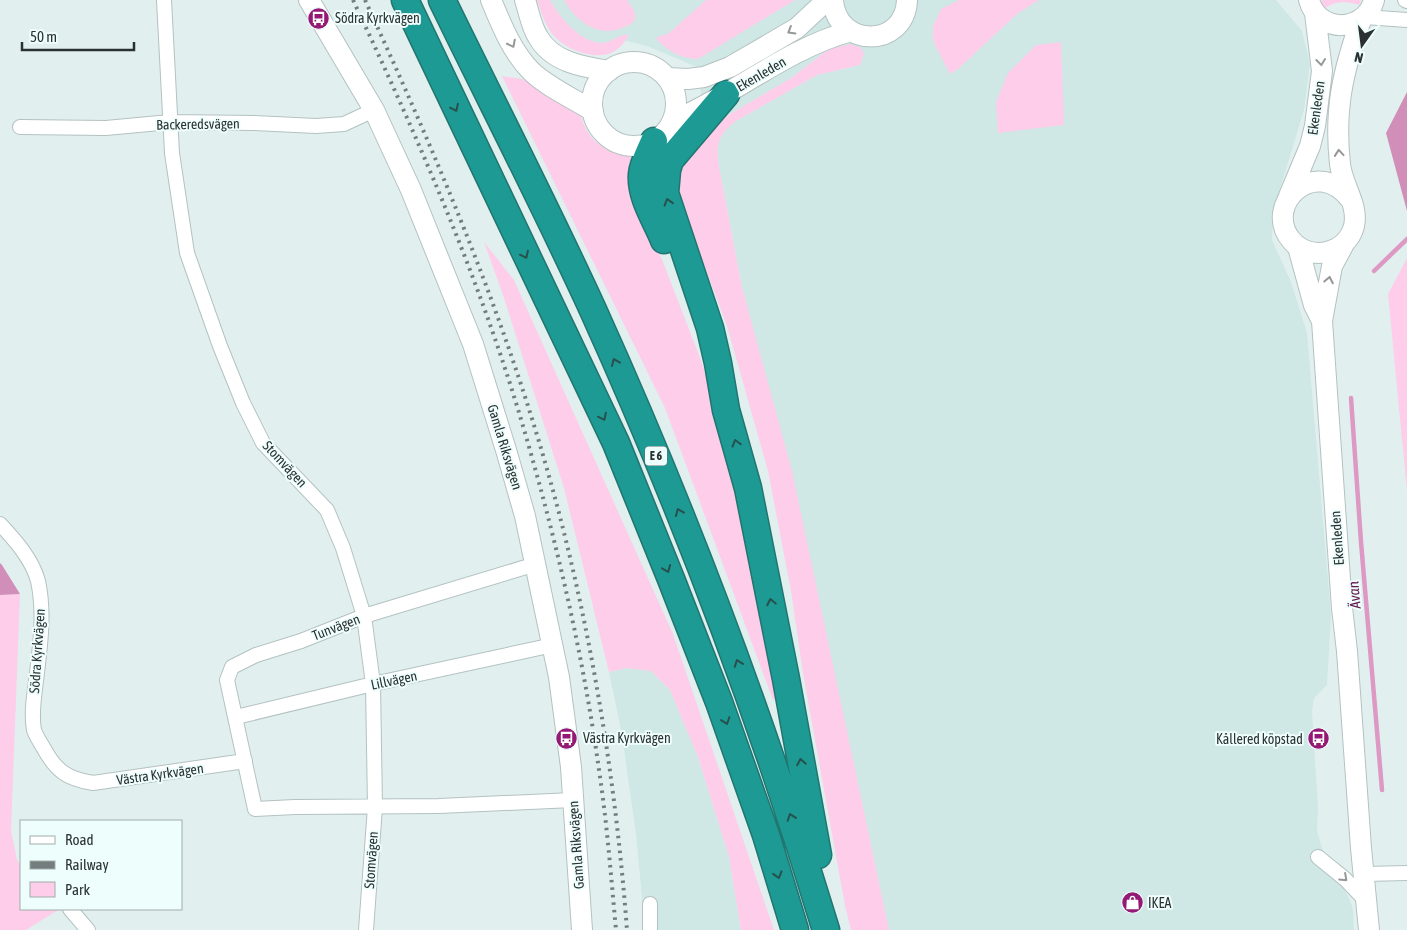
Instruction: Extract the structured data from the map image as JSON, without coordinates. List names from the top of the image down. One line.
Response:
{"streets":{"highway":["E 6"],"street":["Ekenleden","Backeredsvägen","Gamla Riksvägen","Stomvägen","Tunvägen","Södra Kyrkvägen","Lillvägen","Västra Kyrkvägen"]},"crossings":[["Backeredsvägen","Gamla Riksvägen"],["Backeredsvägen","Stomvägen"],["Gamla Riksvägen","Tunvägen"],["Gamla Riksvägen","Lillvägen"],["Stomvägen","Tunvägen"],["Stomvägen","Lillvägen"],["Tunvägen","Lillvägen"],["Tunvägen","Västra Kyrkvägen"],["Södra Kyrkvägen","Västra Kyrkvägen"]],"water":["Ävan"],"places":{"bus stop":["Södra Kyrkvägen","Västra Kyrkvägen","Kållered köpstad"],"shop":["IKEA"]},"legend":["Road","Railway","Park"],"scale_bar":"50 m","north":"bottom"}
